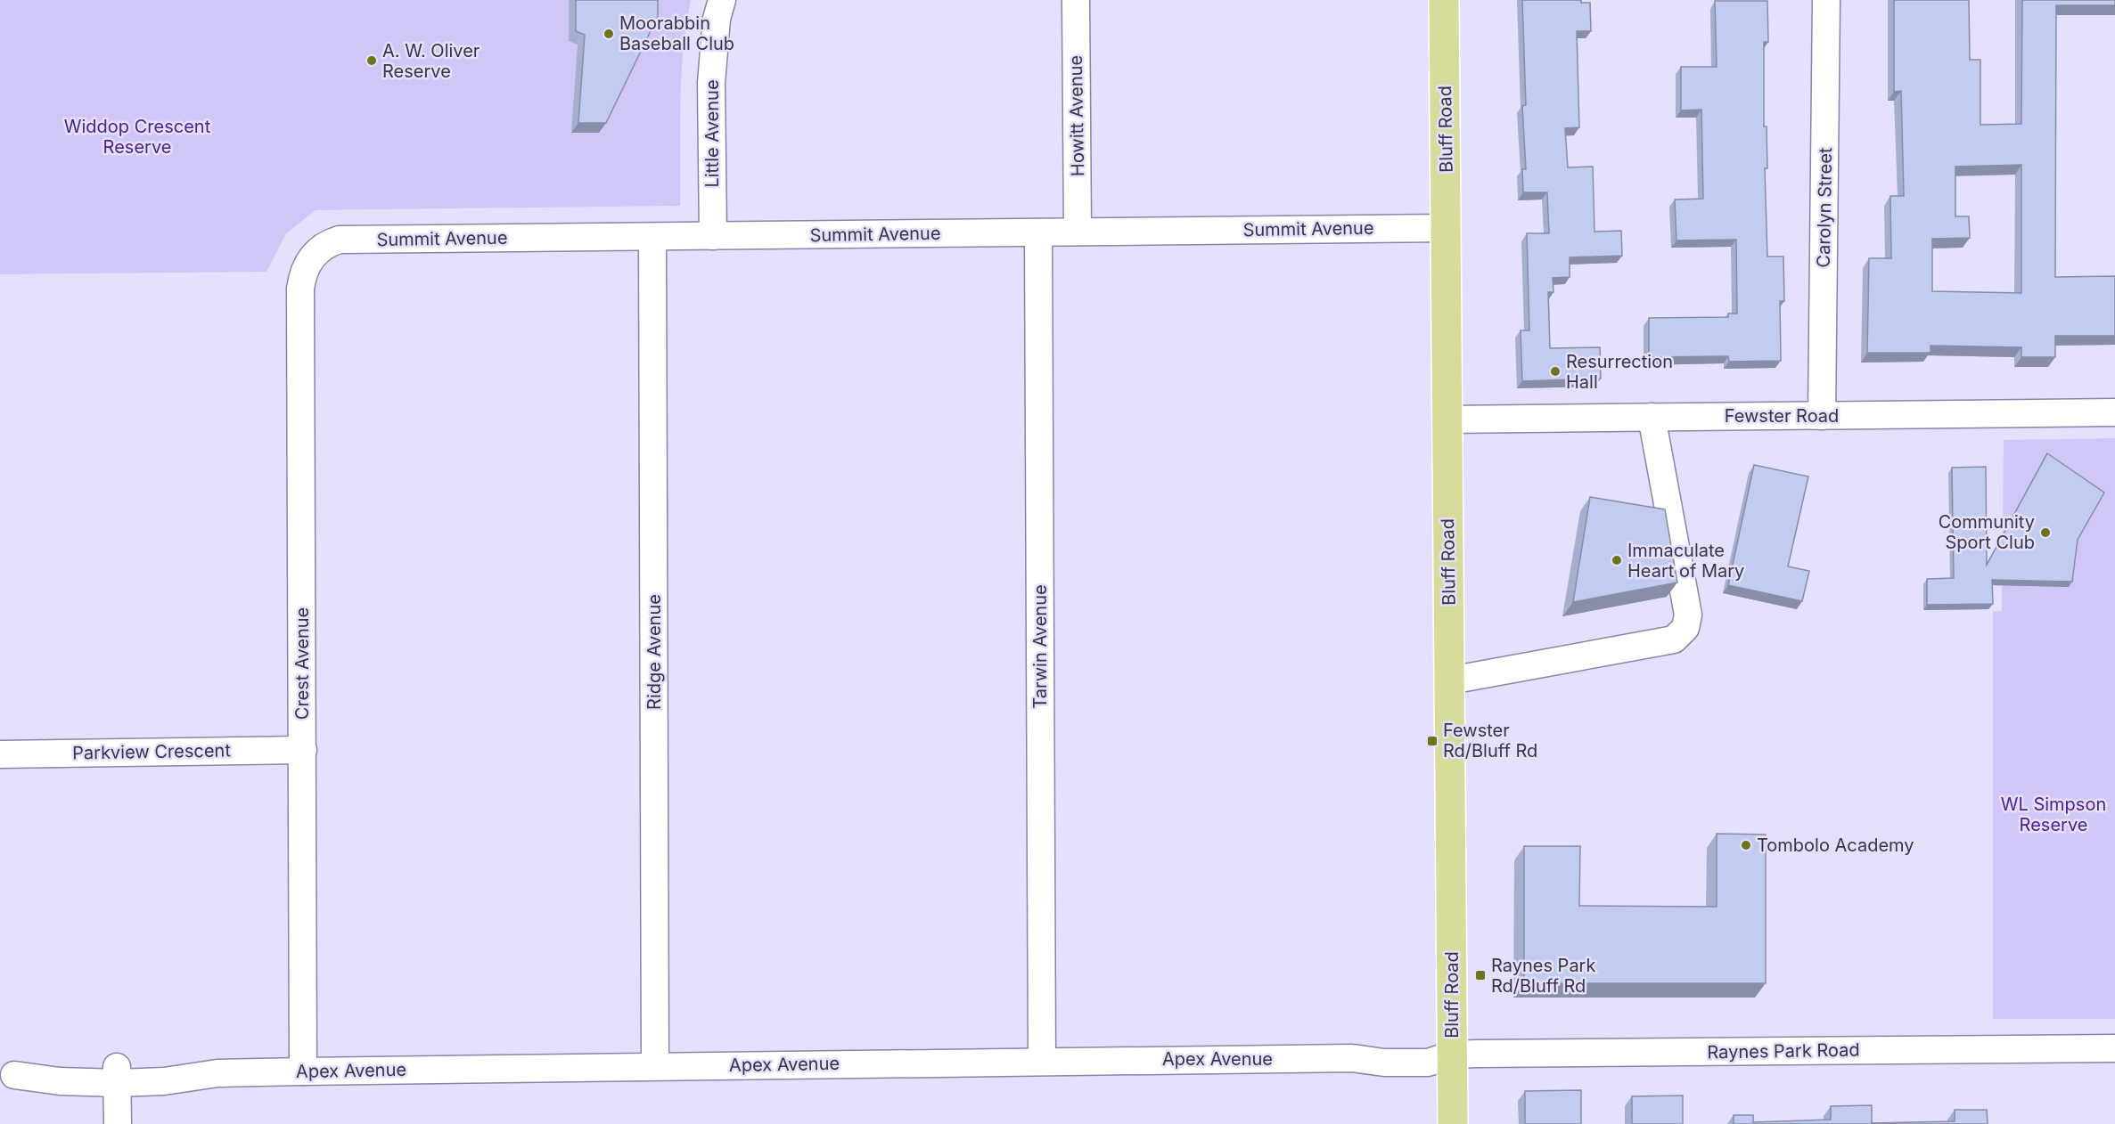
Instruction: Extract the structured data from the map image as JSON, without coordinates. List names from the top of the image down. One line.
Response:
{"streets":{"main road":["Bluff Road"],"street":["Howitt Avenue","Little Avenue","Carolyn Street","Summit Avenue","Fewster Road","Tarwin Avenue","Ridge Avenue","Crest Avenue","Parkview Crescent","Raynes Park Road","Apex Avenue"]},"crossings":[["Howitt Avenue","Summit Avenue"],["Bluff Road","Summit Avenue"],["Bluff Road","Fewster Road"],["Bluff Road","Raynes Park Road"],["Bluff Road","Apex Avenue"],["Little Avenue","Summit Avenue"],["Carolyn Street","Fewster Road"],["Summit Avenue","Tarwin Avenue"],["Summit Avenue","Ridge Avenue"],["Summit Avenue","Crest Avenue"],["Tarwin Avenue","Apex Avenue"],["Ridge Avenue","Apex Avenue"],["Crest Avenue","Parkview Crescent"],["Crest Avenue","Apex Avenue"],["Raynes Park Road","Apex Avenue"]],"parks":["Widdop Crescent Reserve","WL Simpson Reserve"],"places":{"other":["Moorabbin Baseball Club","A. W. Oliver Reserve","Resurrection Hall","Community Sport Club","Immaculate Heart of Mary","Tombolo Academy"],"transit":["Fewster Rd/Bluff Rd","Raynes Park Rd/Bluff Rd"]}}
